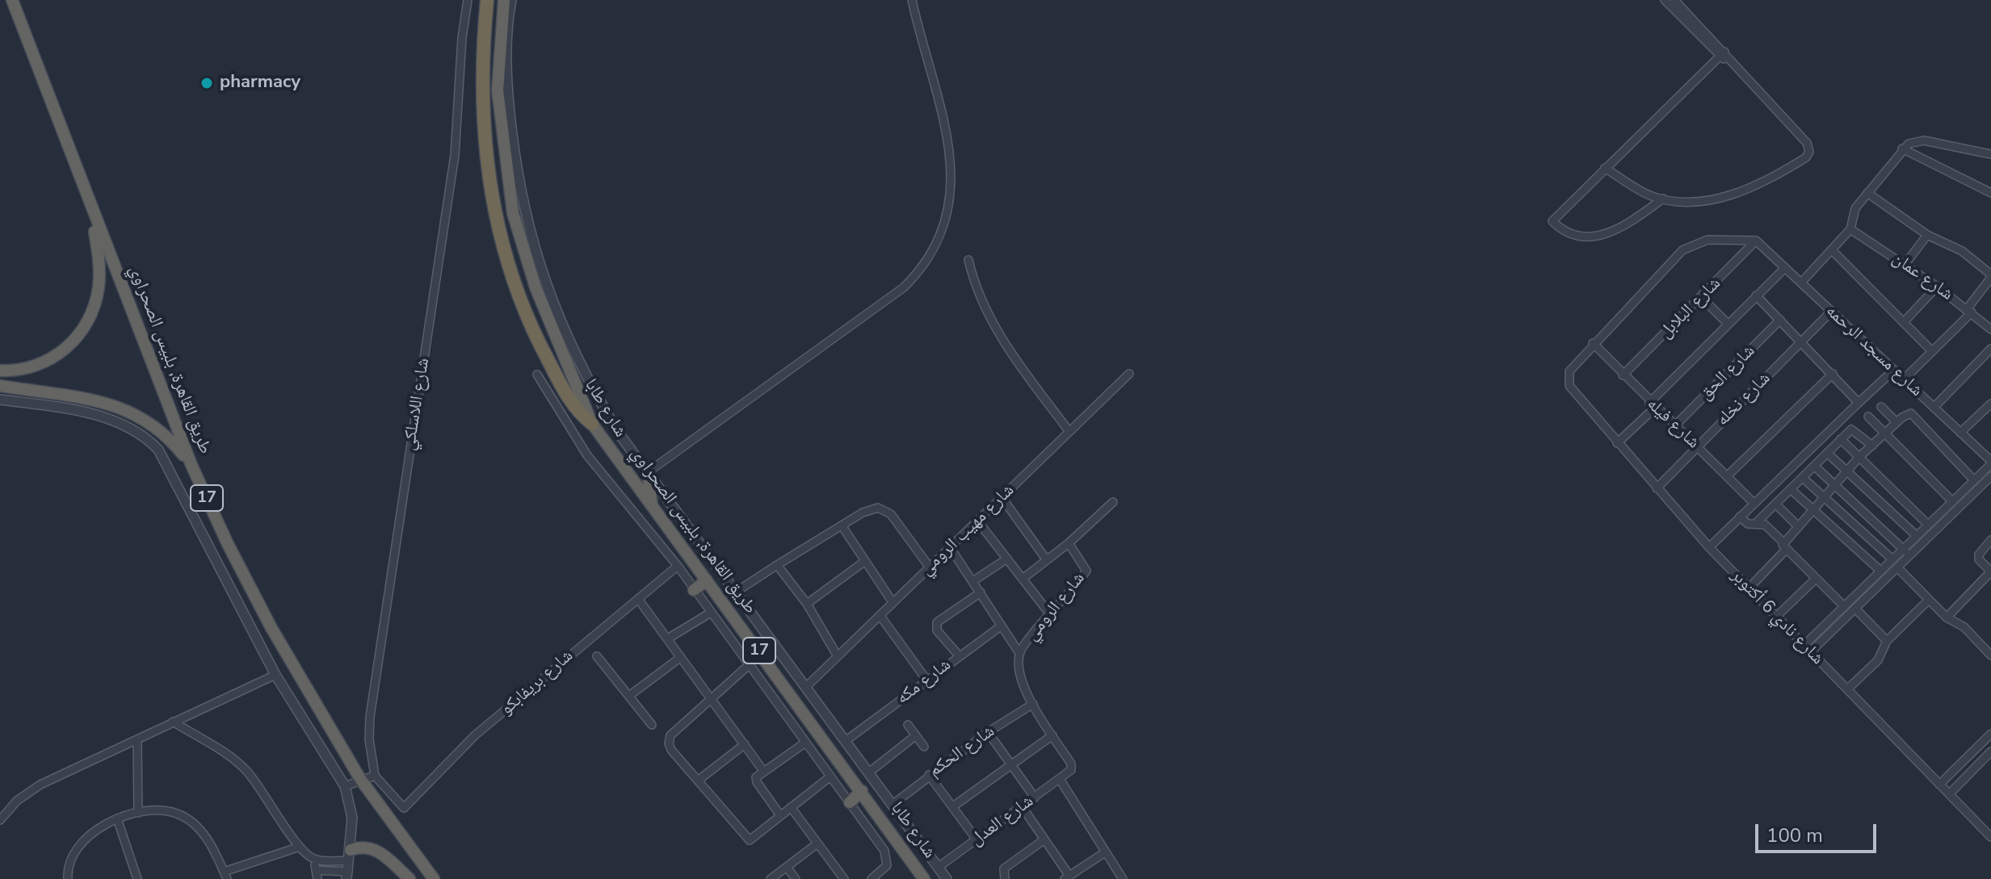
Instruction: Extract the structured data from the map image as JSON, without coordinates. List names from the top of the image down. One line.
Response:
{"streets":{"highway":["طريق القاهرة, بلبيس الصحراوي","17"],"street":["شارع عمان","شارع البلابل","شارع مسجد الرحمه","شارع الحق","شارع نخله","شارع اللاسلكي","شارع طابا","شارع فيله","شارع مهيب الرومي","شارع الرومي","شارع نادي 6 أكتوبر","شارع مكه","شارع بريفابكو","شارع الحكم","شارع العدل"]},"crossings":[["شارع البلابل","شارع مسجد الرحمه"],["شارع البلابل","شارع فيله"],["شارع مسجد الرحمه","شارع نخله"],["طريق القاهرة, بلبيس الصحراوي","شارع طابا"],["شارع الحق","شارع فيله"],["شارع نخله","شارع فيله"],["شارع نخله","شارع نادي 6 أكتوبر"],["شارع اللاسلكي","شارع بريفابكو"],["شارع طابا","شارع مهيب الرومي"],["شارع طابا","شارع مكه"],["شارع طابا","شارع الحكم"],["شارع طابا","شارع العدل"],["شارع فيله","شارع نادي 6 أكتوبر"],["شارع الرومي","شارع الحكم"],["شارع الرومي","شارع العدل"]],"places":["pharmacy"],"scale_bar":"100 m"}
